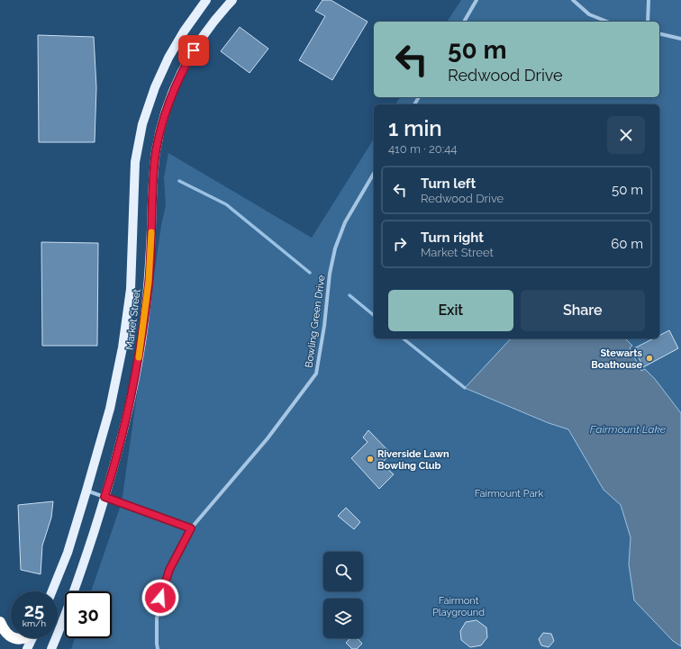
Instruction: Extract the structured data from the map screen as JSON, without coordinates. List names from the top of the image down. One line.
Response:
{"streets":{"main road":["Market Street"],"street":["Bowling Green Drive"]},"water":["Fairmount Lake"],"parks":["Fairmount Park","Fairmont Playground"],"places":["Stewarts Boathouse","Riverside Lawn Bowling Club"],"page":{"turn":["50 m","Redwood Drive"],"heading":["1 min","410 m · 20:44"],"list":[{"name":"Turn left","note":"Redwood Drive","value":"50 m"},{"name":"Turn right","note":"Market Street","value":"60 m"}],"buttons":["Exit","Share"],"speed":"25 km/h","limit":"30"}}
